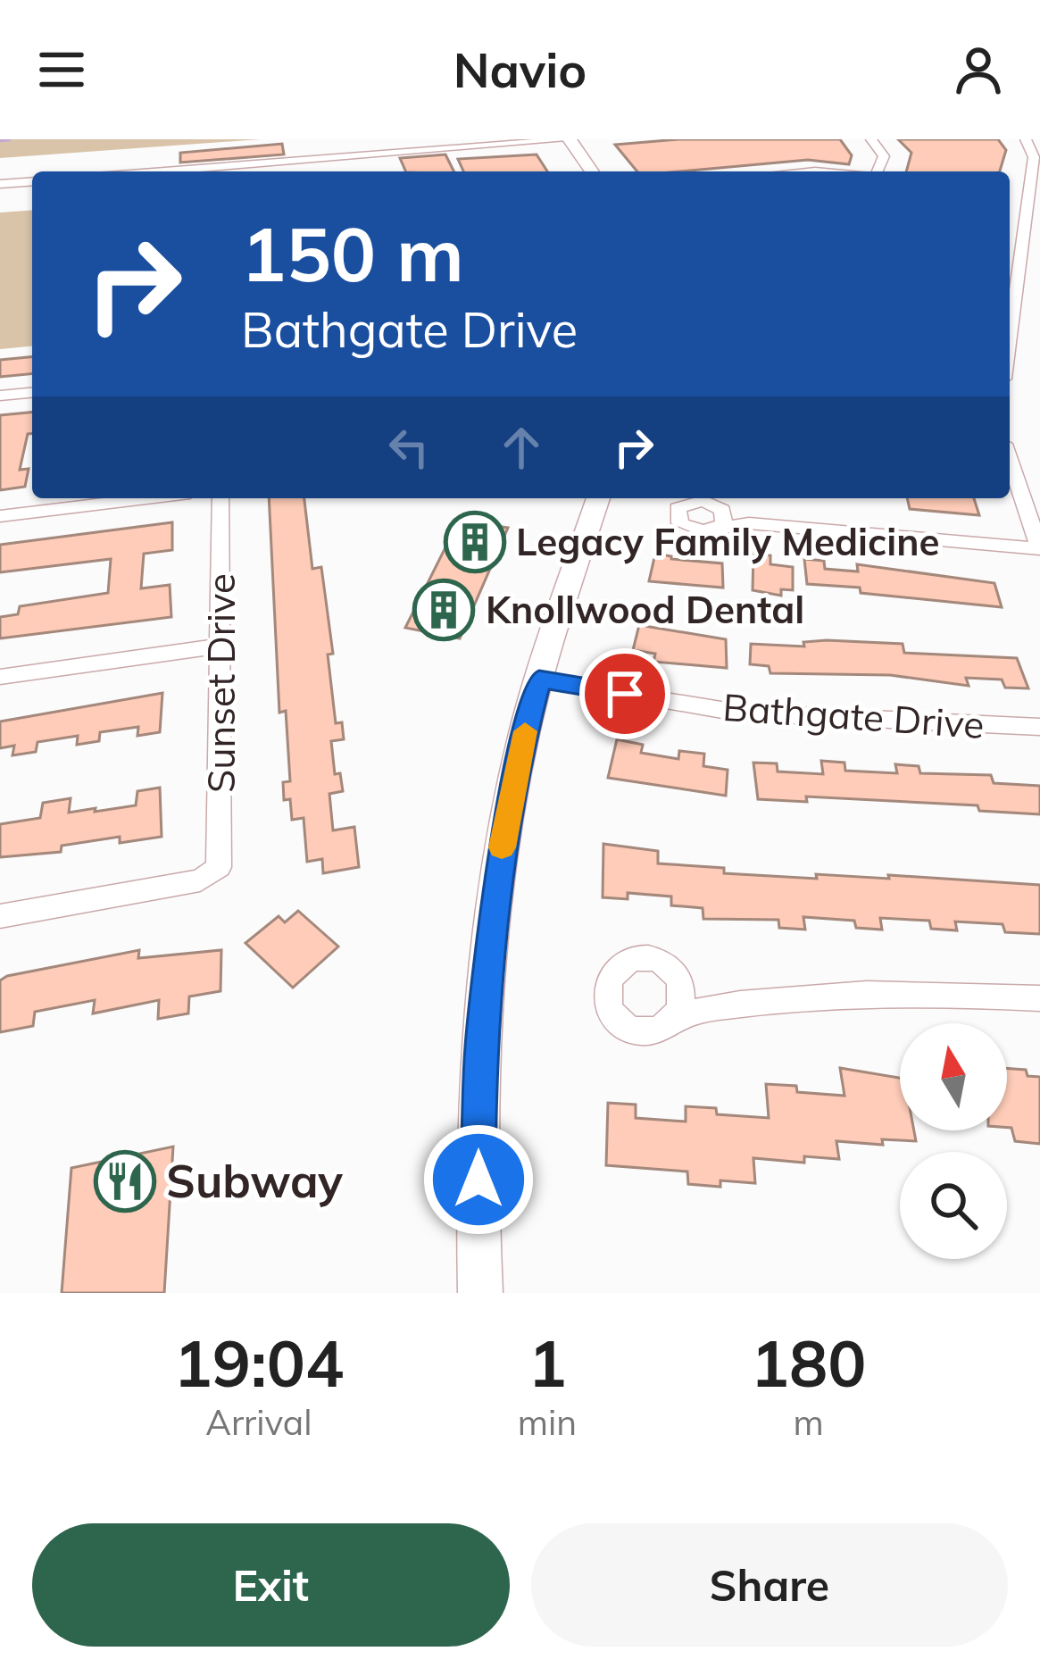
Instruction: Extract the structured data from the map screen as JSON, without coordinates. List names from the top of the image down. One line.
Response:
{"streets":{"street":["Sunset Drive","Bathgate Drive"]},"places":{"building":["Legacy Family Medicine","Knollwood Dental"],"restaurant":["Subway"]},"north":"top","page":{"header":"Navio","turn":["150 m","Bathgate Drive"],"eta":["19:04","Arrival","1","min","180","m"],"buttons":["Exit","Share"]}}
